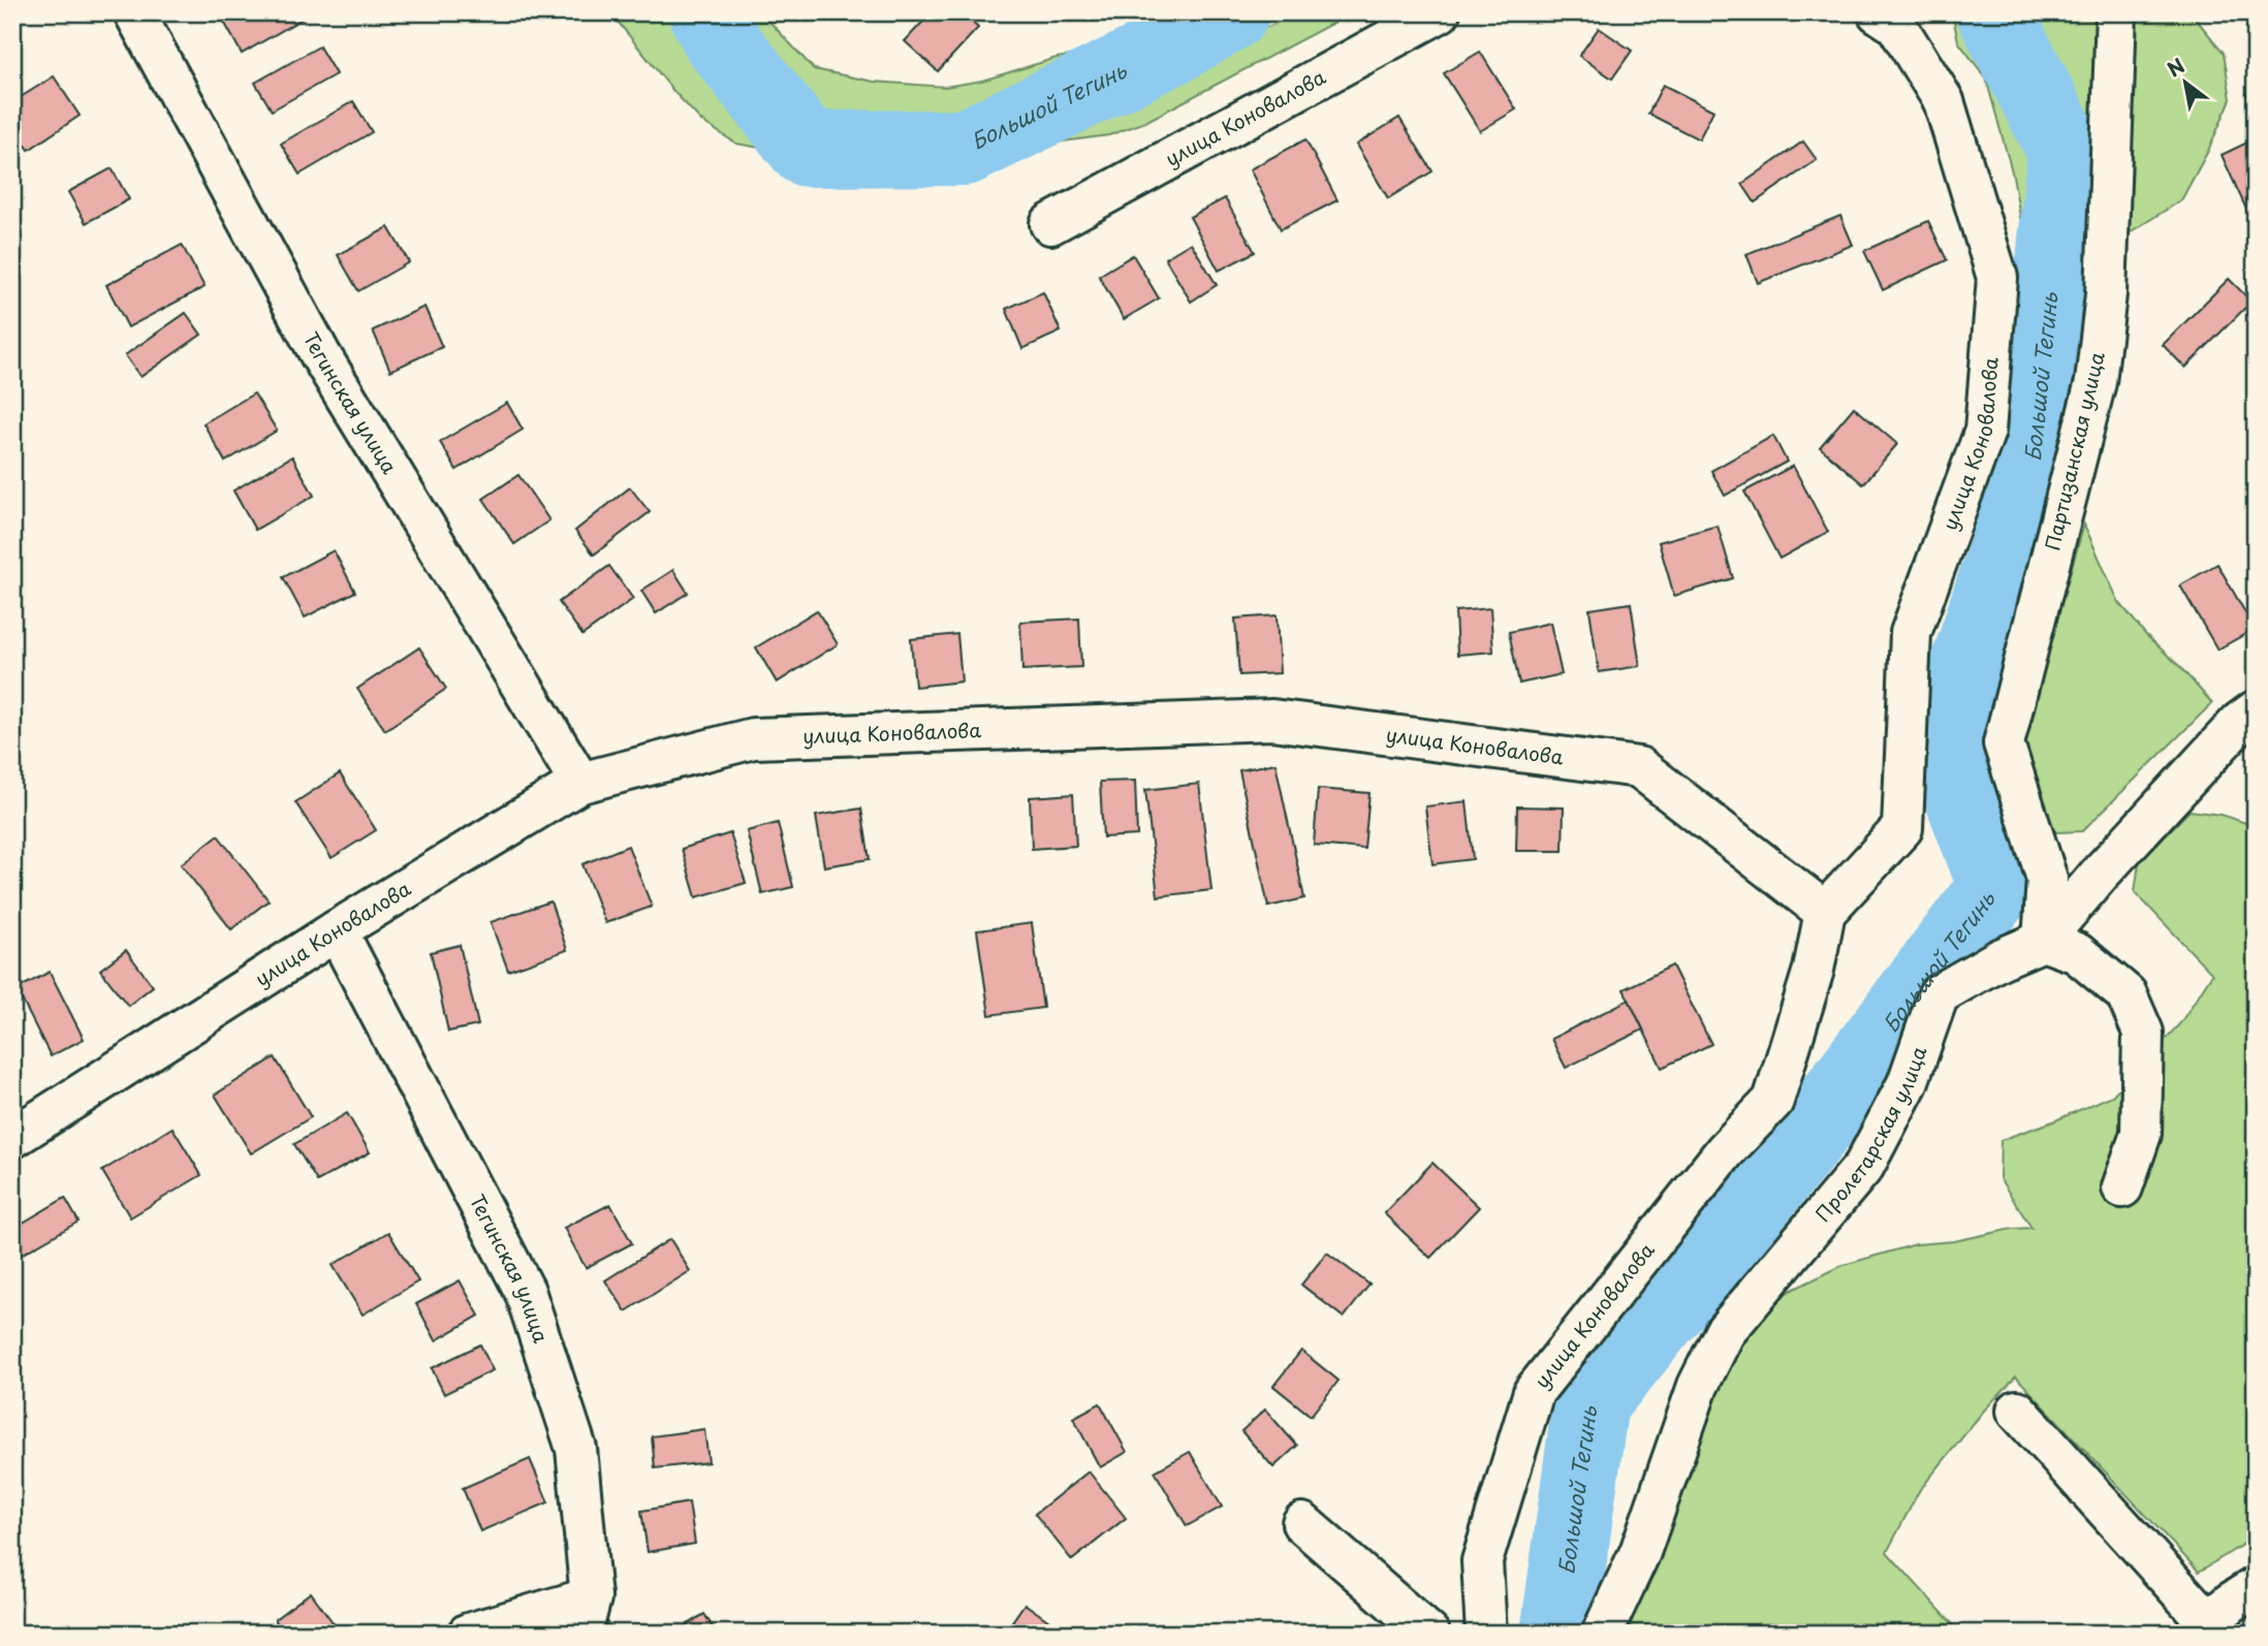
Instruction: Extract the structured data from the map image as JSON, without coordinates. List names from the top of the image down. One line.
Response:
{"streets":{"street":["улица Коновалова","Тегинская улица","Партизанская улица","Пролетарская улица"]},"crossings":[["улица Коновалова","Тегинская улица"],["Партизанская улица","Пролетарская улица"]],"water":["Большой Тегинь"],"north":"top left"}
